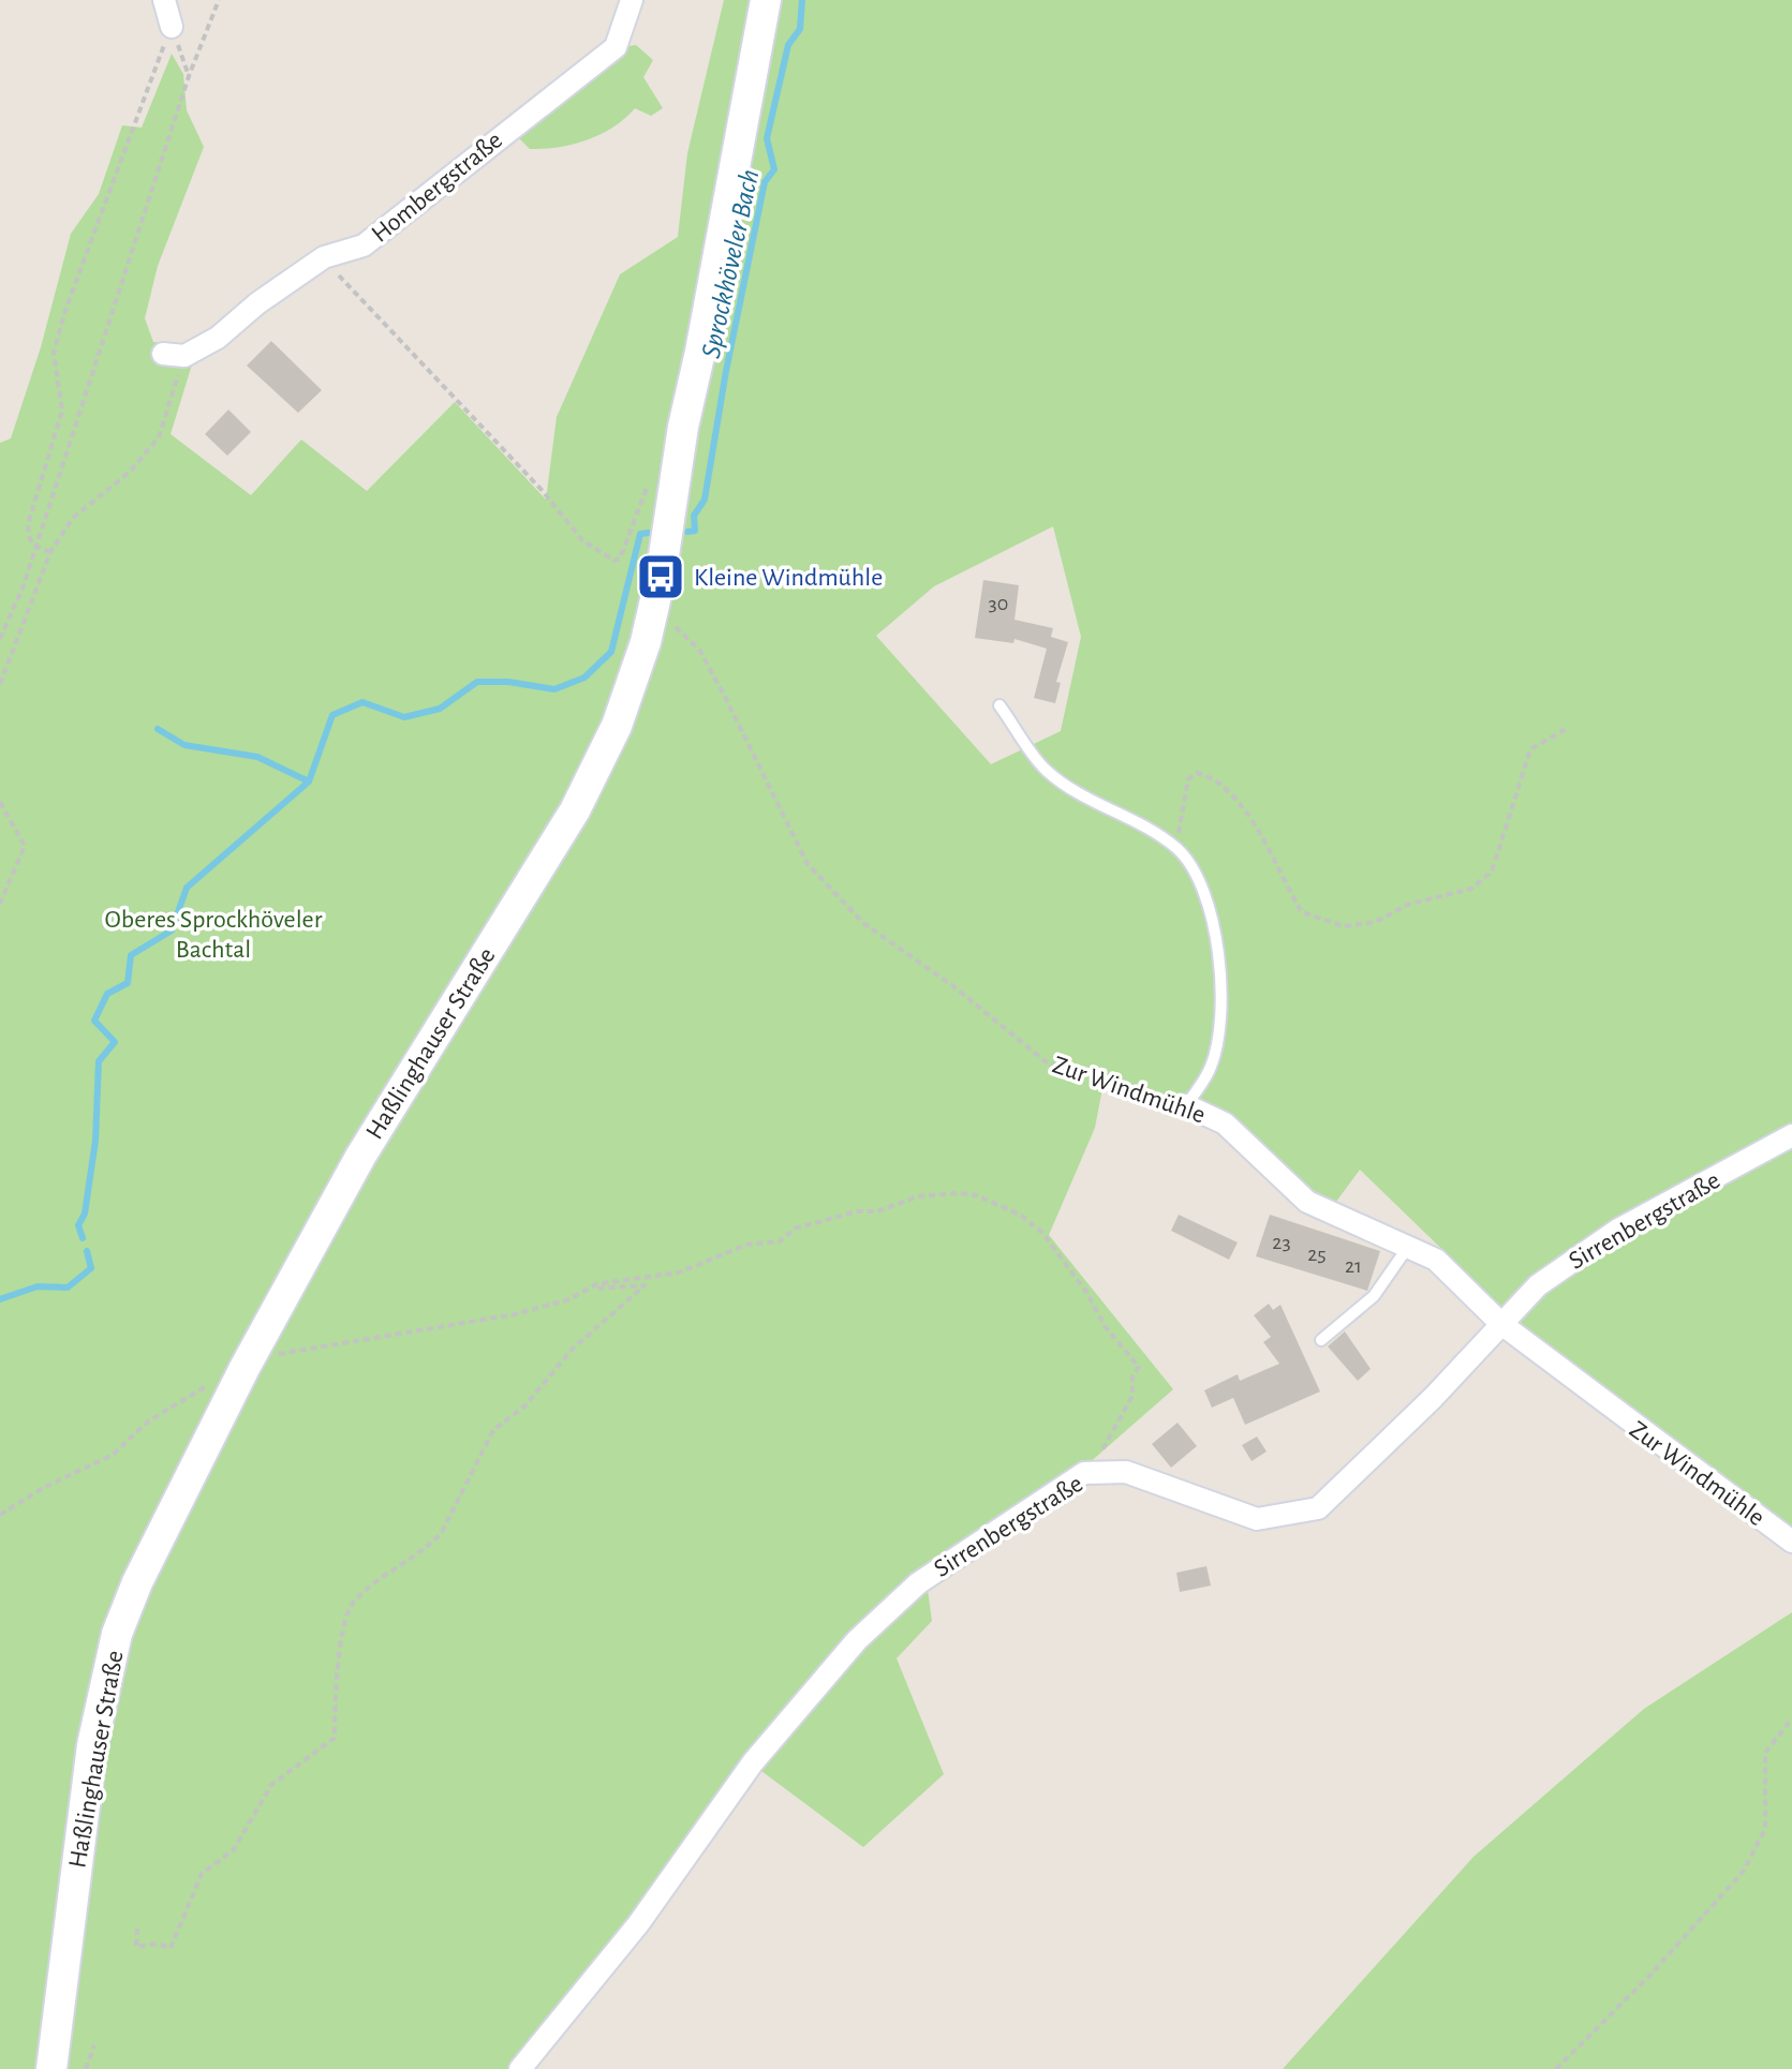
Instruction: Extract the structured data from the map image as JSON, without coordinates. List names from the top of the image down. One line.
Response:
{"streets":{"main road":["Haßlinghauser Straße"],"street":["Hombergstraße","Zur Windmühle","Sirrenbergstraße"]},"crossings":[["Haßlinghauser Straße","Zur Windmühle"],["Zur Windmühle","Sirrenbergstraße"]],"water":["Sprockhöveler Bach"],"parks":["Oberes Sprockhöveler Bachtal"],"places":{"bus stop":["Kleine Windmühle"]},"house_numbers":["30","23","25","21"]}
